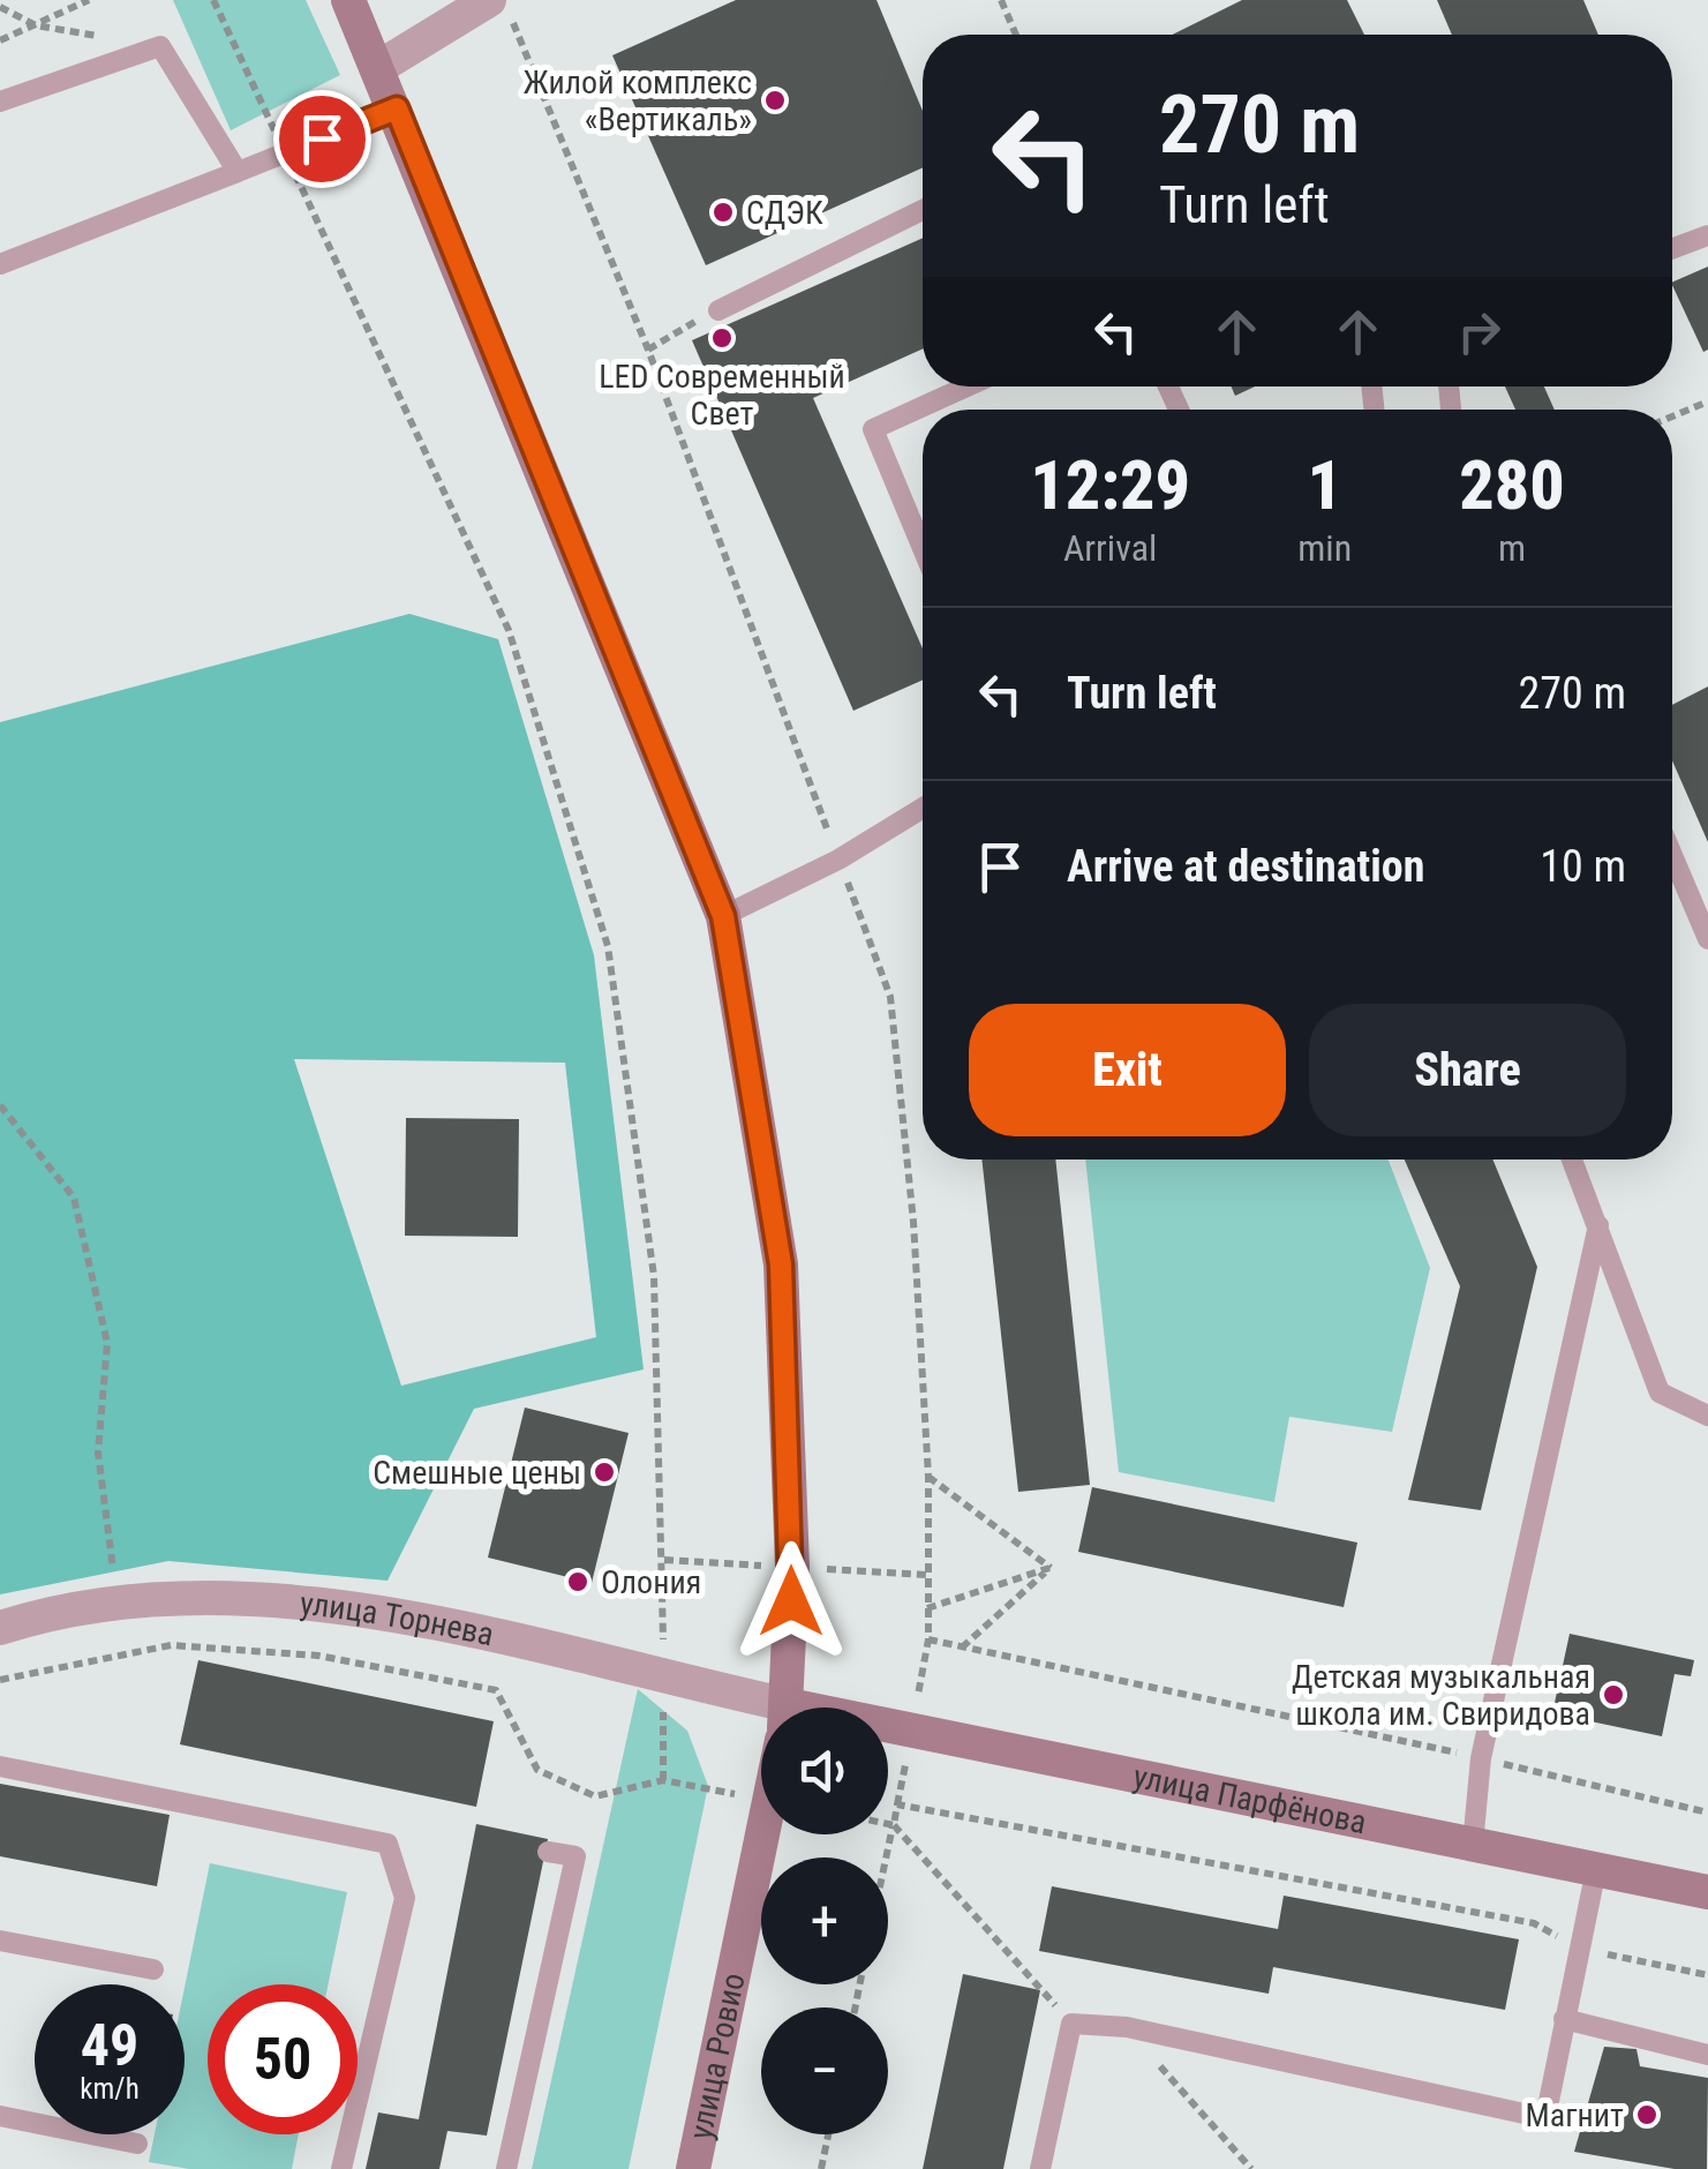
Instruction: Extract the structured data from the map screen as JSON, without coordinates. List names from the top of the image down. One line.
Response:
{"streets":{"main road":["улица Парфёнова","улица Ровио"],"street":["улица Торнева"]},"places":["Жилой комплекс «Вертикаль»","СДЭК","LED Современный Свет","Смешные цены","Олония","Детская музыкальная школа им. Свиридова","Магнит"],"page":{"turn":["270 m","Turn left"],"eta":["12:29","Arrival","1","min","280","m"],"list":[{"name":"Turn left","value":"270 m"},{"name":"Arrive at destination","value":"10 m"}],"buttons":["Exit","Share"],"map_buttons":["+","−"],"speed":"49 km/h","limit":"50"}}
